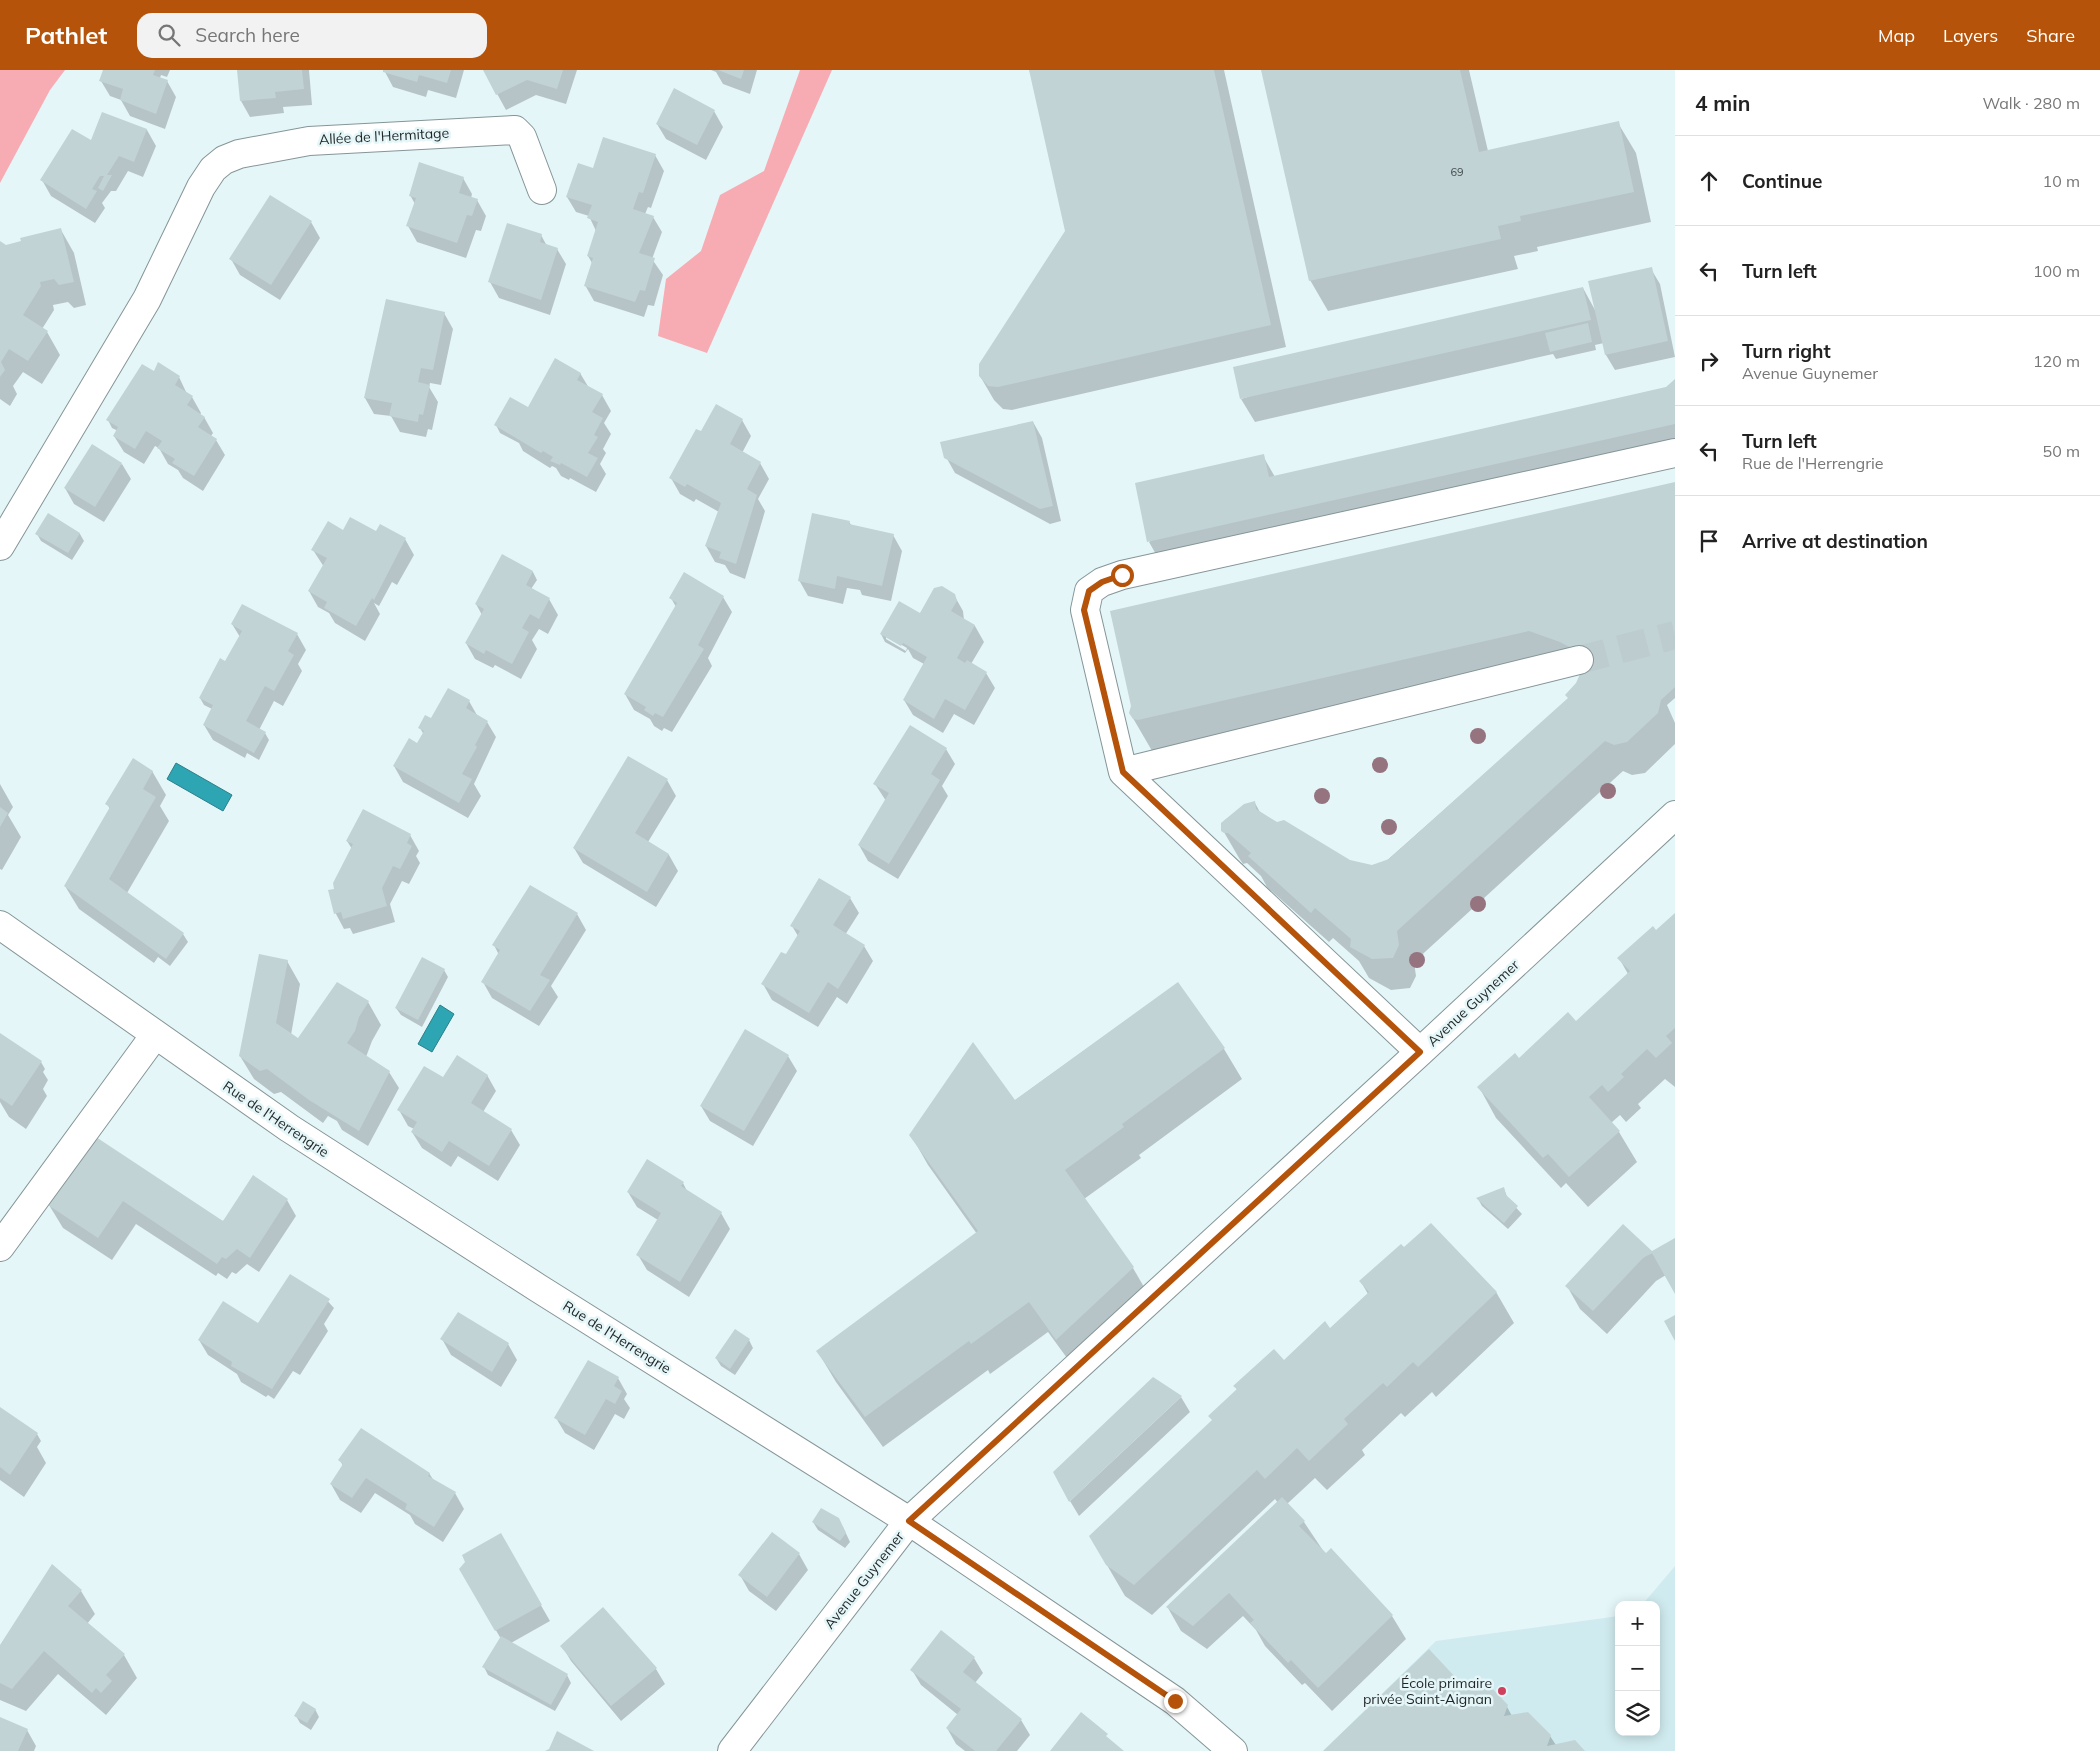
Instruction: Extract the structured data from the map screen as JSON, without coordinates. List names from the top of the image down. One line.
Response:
{"streets":{"street":["Allée de l'Hermitage","Avenue Guynemer","Rue de l'Herrengrie"]},"crossings":[["Avenue Guynemer","Rue de l'Herrengrie"]],"places":["École primaire privée Saint-Aignan"],"house_numbers":["69"],"page":{"header":"Pathlet","search":"Search here","nav":["Map","Layers","Share"],"heading":["4 min","Walk · 280 m"],"list":[["Continue","10 m"],["Turn left","100 m"],["Turn right","Avenue Guynemer","120 m"],["Turn left","Rue de l'Herrengrie","50 m"],"Arrive at destination"],"map_buttons":["+","−"]}}
